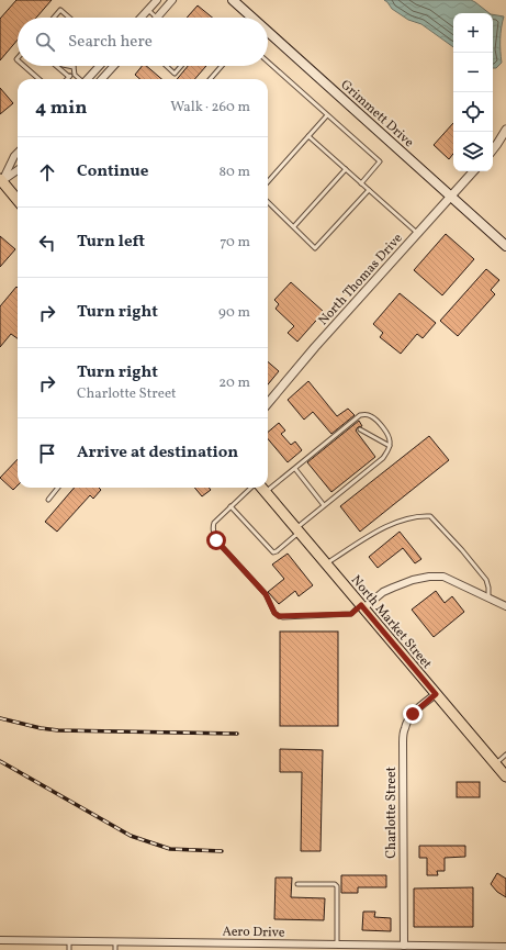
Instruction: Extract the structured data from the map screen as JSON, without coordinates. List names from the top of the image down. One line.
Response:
{"streets":{"main road":["Grimmett Drive","North Market Street"],"street":["North Thomas Drive","Charlotte Street","Aero Drive"]},"crossings":[["Grimmett Drive","North Thomas Drive"],["North Market Street","Charlotte Street"],["Charlotte Street","Aero Drive"]],"page":{"map_buttons":["+","−"],"search":"Search here","heading":["4 min","Walk · 260 m"],"list":[["Continue","80 m"],["Turn left","70 m"],["Turn right","90 m"],["Turn right","Charlotte Street","20 m"],"Arrive at destination"]}}
